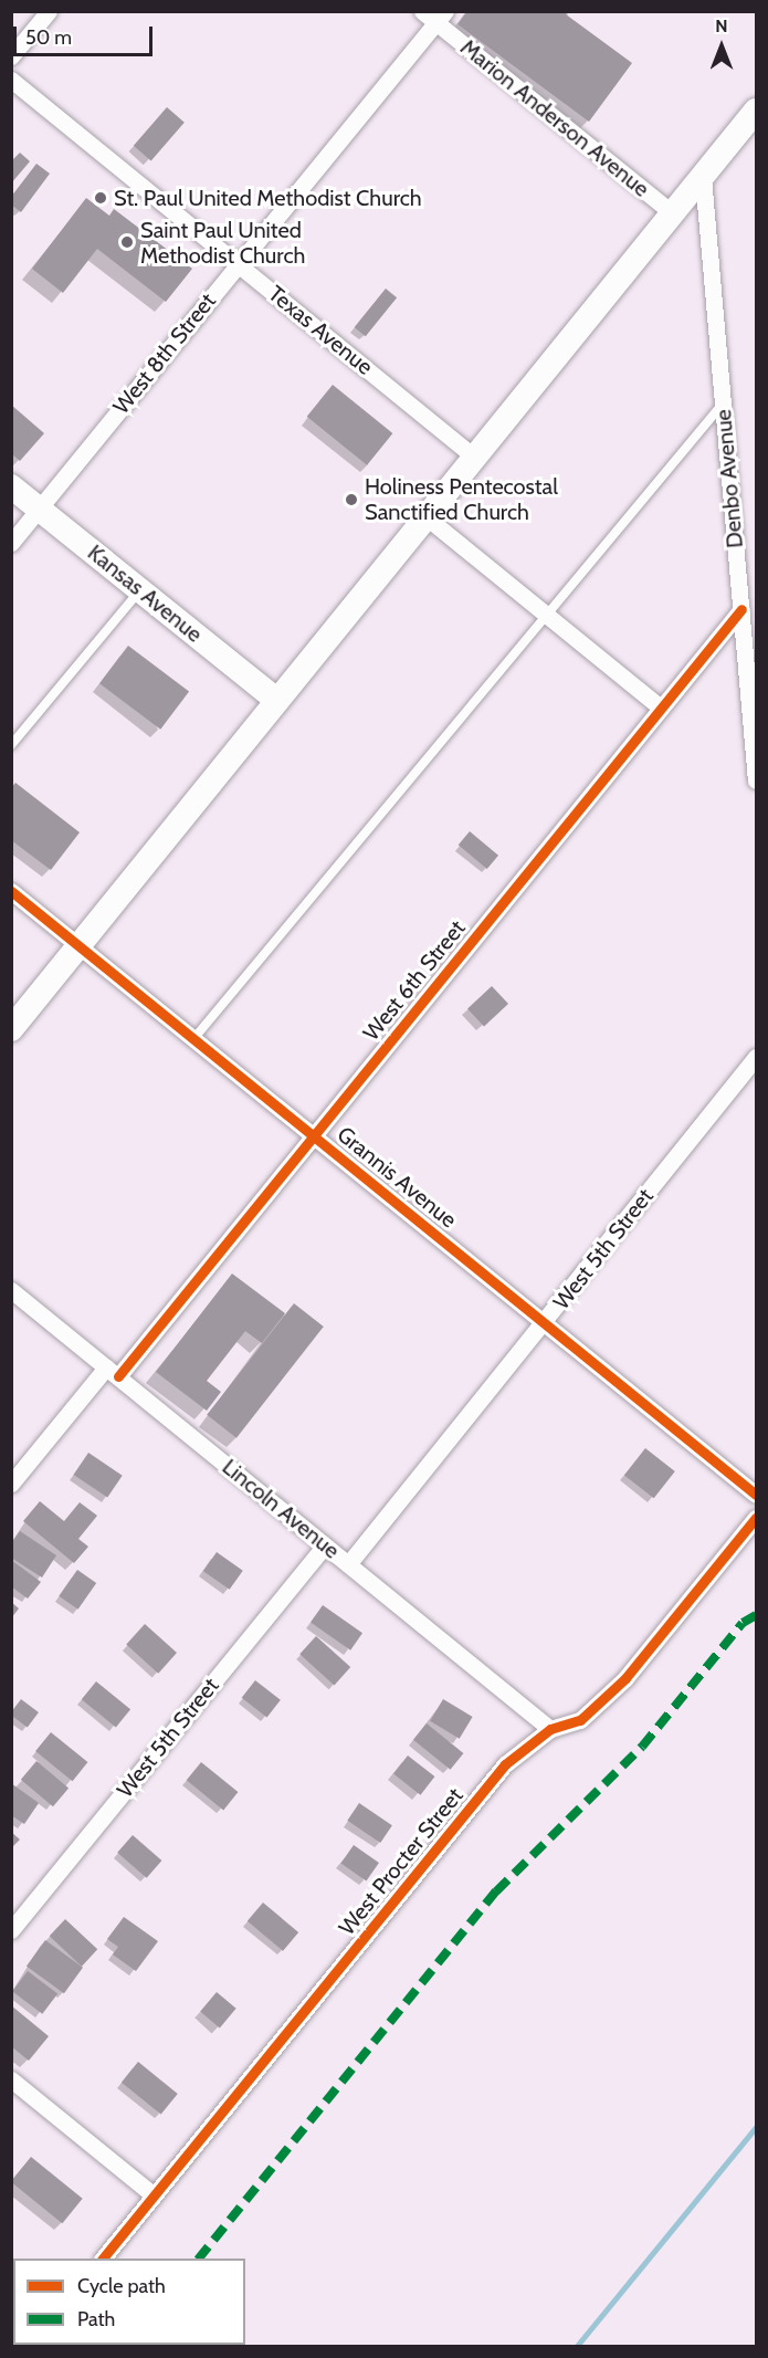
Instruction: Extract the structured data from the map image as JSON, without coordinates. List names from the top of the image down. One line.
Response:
{"streets":{"main road":["Kansas Avenue"],"street":["Marion Anderson Avenue","Texas Avenue","West 8th Street","Denbo Avenue","West 6th Street","Grannis Avenue","West 5th Street","Lincoln Avenue","West Procter Street"]},"crossings":[["Marion Anderson Avenue","West 8th Street"],["Texas Avenue","West 8th Street"],["West 8th Street","Kansas Avenue"],["Denbo Avenue","West 6th Street"],["West 6th Street","Grannis Avenue"],["West 6th Street","Lincoln Avenue"],["Grannis Avenue","West 5th Street"],["West 5th Street","Lincoln Avenue"],["Lincoln Avenue","West Procter Street"]],"places":["St. Paul United Methodist Church","Saint Paul United Methodist Church","Holiness Pentecostal Sanctified Church"],"legend":["Cycle path","Path"],"scale_bar":"50 m","north":"top"}
